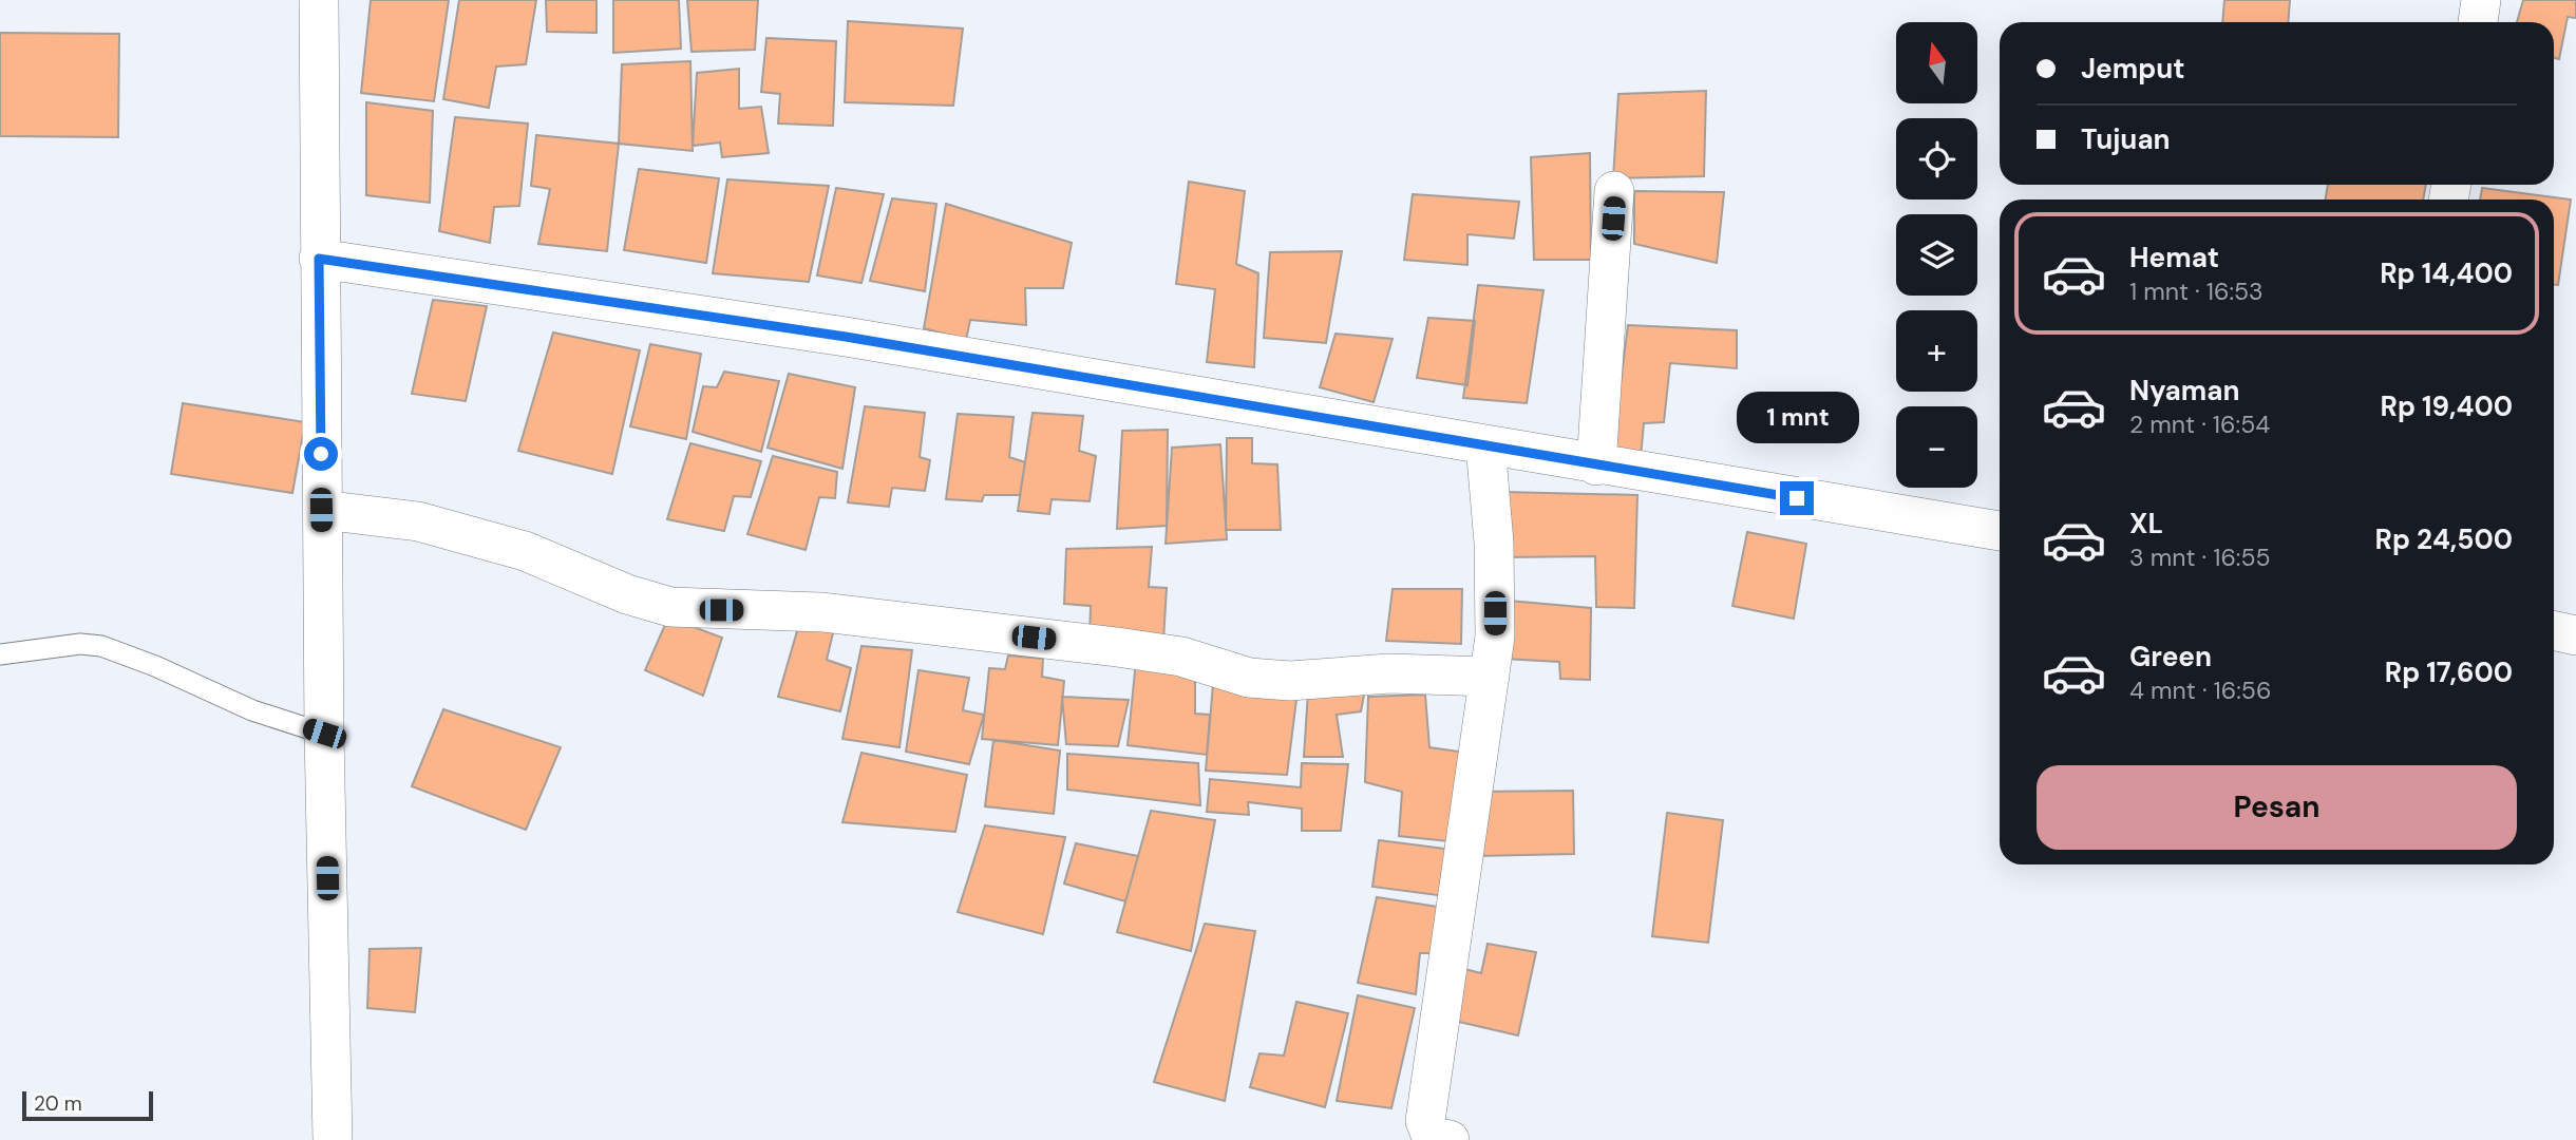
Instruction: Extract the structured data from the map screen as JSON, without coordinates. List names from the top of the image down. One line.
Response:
{"scale_bar":"20 m","north":"top","page":{"map_buttons":["+","−"],"banner":["Jemput","Tujuan"],"list":[{"name":"Hemat","note":"1 mnt · 16:53","value":"Rp 14,400"},{"name":"Nyaman","note":"2 mnt · 16:54","value":"Rp 19,400"},{"name":"XL","note":"3 mnt · 16:55","value":"Rp 24,500"},{"name":"Green","note":"4 mnt · 16:56","value":"Rp 17,600"}],"bubble":"1 mnt","buttons":"Pesan","scale":"20 m"}}
